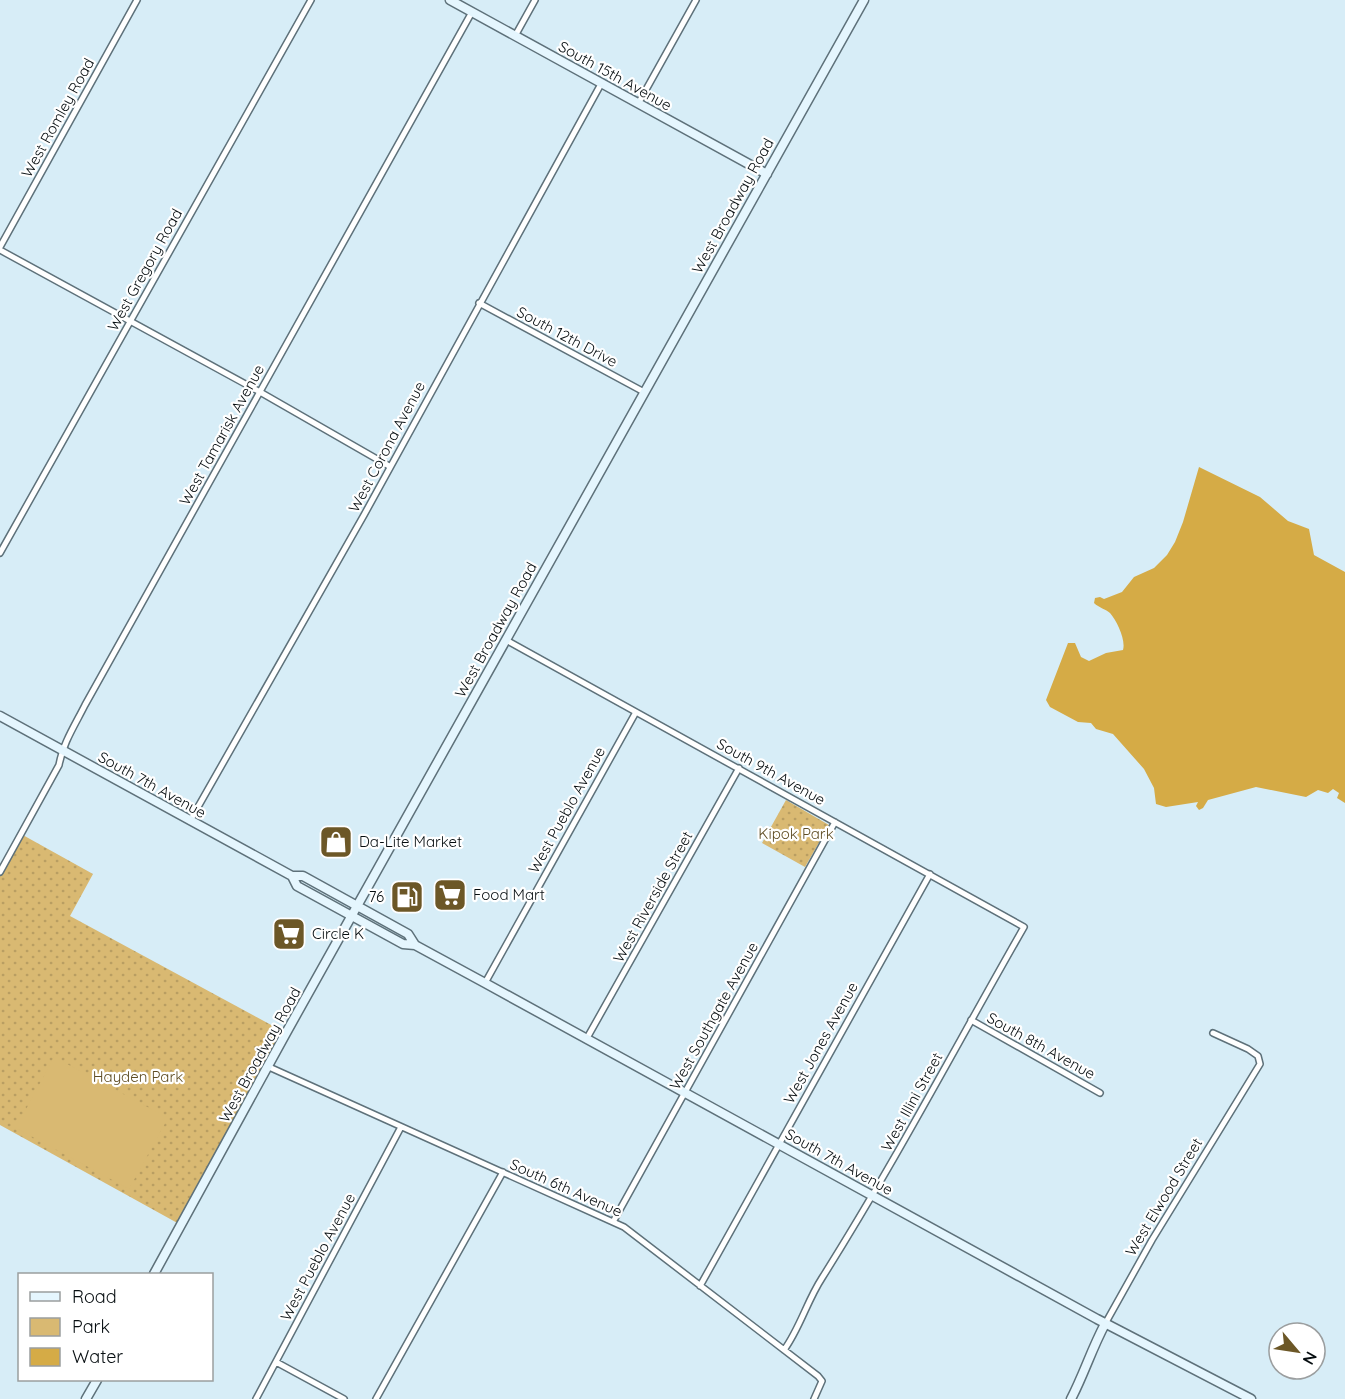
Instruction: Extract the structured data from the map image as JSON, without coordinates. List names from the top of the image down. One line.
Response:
{"streets":{"main road":["South 15th Avenue","West Broadway Road","South 7th Avenue","West Elwood Street"],"street":["West Romley Road","West Gregory Road","South 12th Drive","West Tamarisk Avenue","West Corona Avenue","South 9th Avenue","West Pueblo Avenue","West Riverside Street","West Southgate Avenue","West Jones Avenue","South 8th Avenue","West Illini Street","South 6th Avenue"]},"crossings":[["South 15th Avenue","West Broadway Road"],["South 15th Avenue","West Tamarisk Avenue"],["South 15th Avenue","West Corona Avenue"],["West Broadway Road","South 12th Drive"],["West Broadway Road","South 9th Avenue"],["West Broadway Road","South 7th Avenue"],["West Broadway Road","South 6th Avenue"],["South 12th Drive","West Corona Avenue"],["West Tamarisk Avenue","South 7th Avenue"],["West Corona Avenue","South 7th Avenue"],["South 9th Avenue","West Pueblo Avenue"],["South 9th Avenue","West Riverside Street"],["South 9th Avenue","West Southgate Avenue"],["South 9th Avenue","West Jones Avenue"],["South 9th Avenue","West Illini Street"],["South 7th Avenue","West Pueblo Avenue"],["South 7th Avenue","West Riverside Street"],["South 7th Avenue","West Southgate Avenue"],["South 7th Avenue","West Jones Avenue"],["South 7th Avenue","West Illini Street"],["South 7th Avenue","West Elwood Street"],["West Pueblo Avenue","South 6th Avenue"],["West Southgate Avenue","South 6th Avenue"],["West Jones Avenue","South 6th Avenue"],["South 8th Avenue","West Illini Street"],["West Illini Street","South 6th Avenue"]],"parks":["Kipok Park","Hayden Park"],"places":{"shop":["Da-Lite Market"],"supermarket":["Food Mart","Circle K"],"fuel station":["76"]},"legend":["Road","Park","Water"],"north":"bottom right"}
